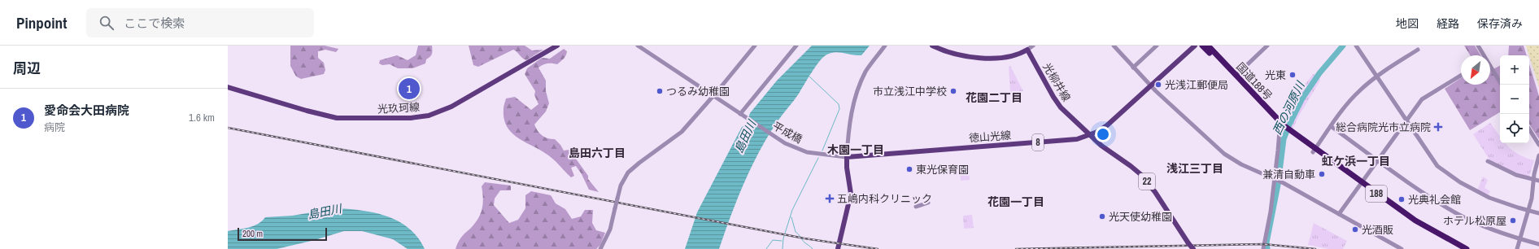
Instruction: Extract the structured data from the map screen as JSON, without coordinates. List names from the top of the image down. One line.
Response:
{"streets":{"highway":["国道188号","188"],"main road":["光柳井線","光玖珂線","徳山光線","8","22"],"street":["平成橋"]},"crossings":[["光柳井線","徳山光線"],["平成橋","徳山光線"]],"districts":["花園二丁目","木園一丁目","島田六丁目","虹ケ浜一丁目","浅江三丁目","花園一丁目"],"water":["西の河原川","島田川"],"places":{"other":["光東","光浅江郵便局","つるみ幼稚園","市立浅江中学校","東光保育園","兼清自動車","光典礼会館","光天使幼稚園","ホテル松原屋","光酒販"],"health":["総合病院光市立病院","五嶋内科クリニック"]},"scale_bar":"200 m","north":"bottom left","page":{"header":"Pinpoint","search":"ここで検索","nav":["地図","経路","保存済み"],"heading":"周辺","map_buttons":["+","−"],"pins":"1","list":[{"mark":"1","name":"愛命会大田病院","note":"病院","value":"1.6 km"}],"scale":"200 m"}}
